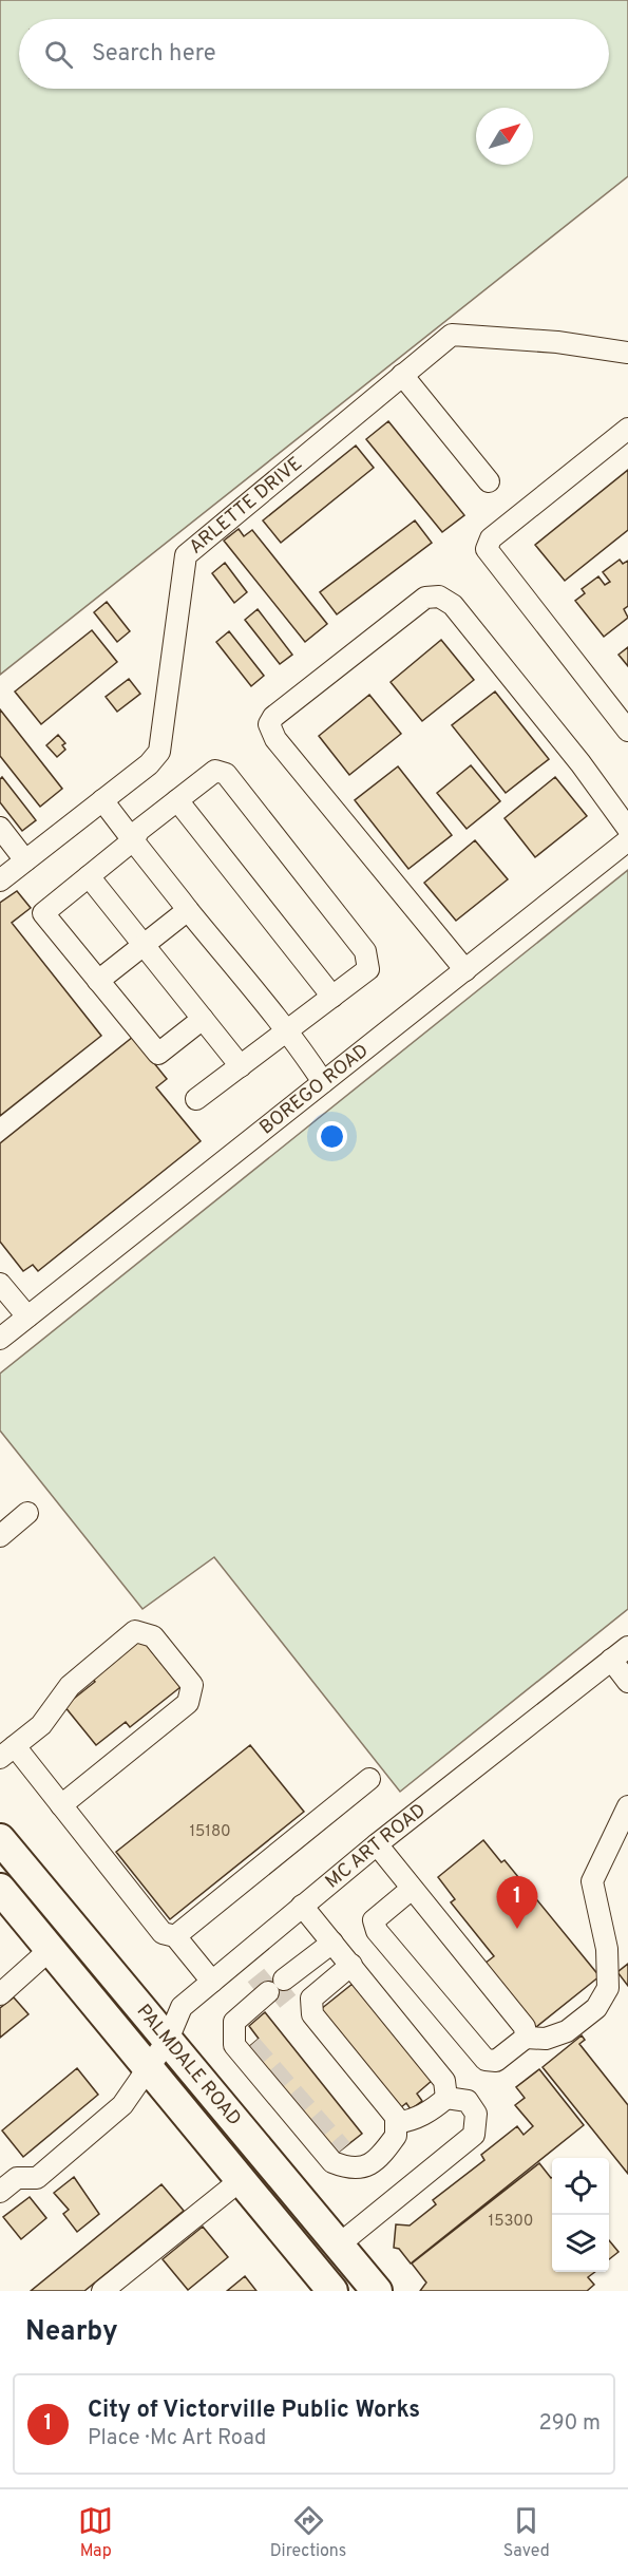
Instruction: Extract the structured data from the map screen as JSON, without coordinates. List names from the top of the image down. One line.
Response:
{"streets":{"highway":["PALMDALE ROAD"],"street":["ARLETTE DRIVE","BOREGO ROAD","MC ART ROAD"]},"crossings":[["MC ART ROAD","PALMDALE ROAD"]],"house_numbers":["15180","15300"],"north":"top right","page":{"search":"Search here","pins":"1","heading":"Nearby","list":[{"mark":"1","name":"City of Victorville Public Works","note":"Place · Mc Art Road","value":"290 m"}],"nav":["Map","Directions","Saved"]}}
